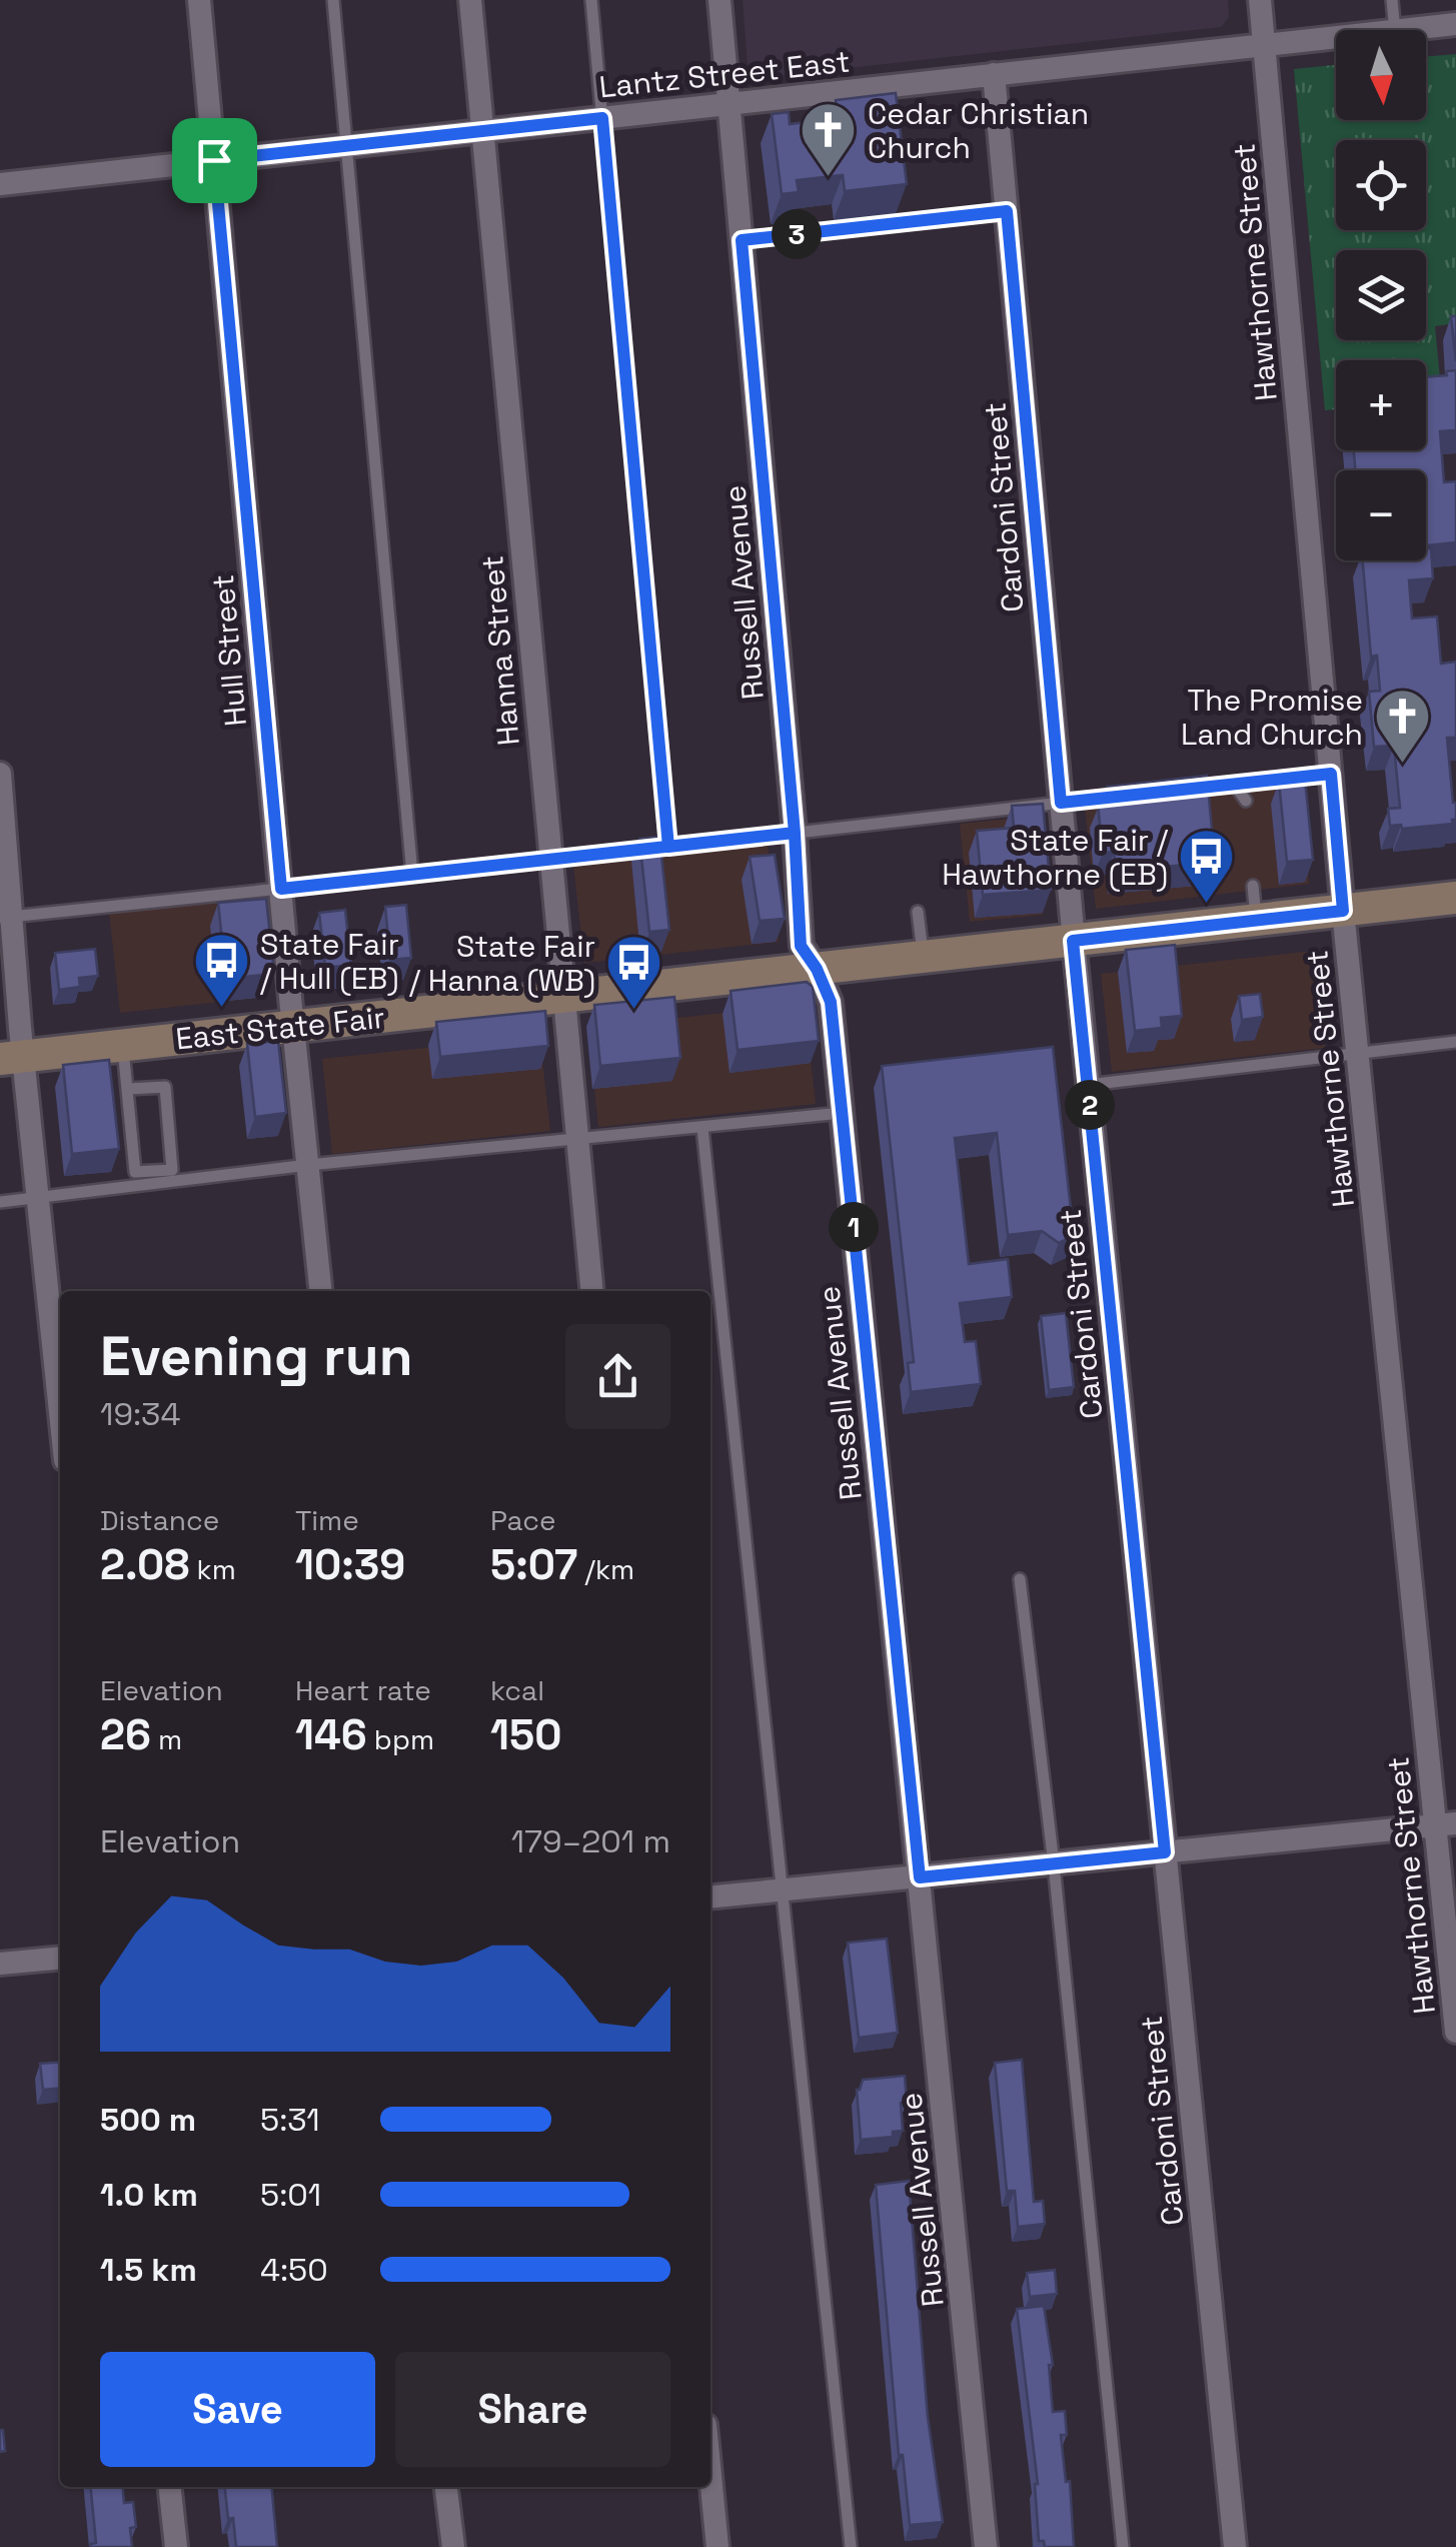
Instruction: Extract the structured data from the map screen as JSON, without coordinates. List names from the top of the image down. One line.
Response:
{"streets":{"street":["Lantz Street East","Hawthorne Street","Cardoni Street","Russell Avenue","Hull Street","Hanna Street","East State Fair"]},"crossings":[["Lantz Street East","Hawthorne Street"],["Lantz Street East","Cardoni Street"],["Lantz Street East","Russell Avenue"],["Lantz Street East","Hull Street"],["Lantz Street East","Hanna Street"],["Hawthorne Street","East State Fair"],["Cardoni Street","East State Fair"],["Russell Avenue","East State Fair"],["Hull Street","East State Fair"],["Hanna Street","East State Fair"]],"places":{"church":["Cedar Christian Church","The Promise Land Church"],"bus stop":["State Fair / Hawthorne (EB)","State Fair / Hull (EB)","State Fair / Hanna (WB)"]},"north":"bottom","page":{"map_buttons":["+","−"],"pins":["3","2","1"],"heading":["Evening run","19:34"],"stats":[["Distance","2.08 km"],["Time","10:39"],["Pace","5:07 /km"],["Elevation","26 m"],["Heart rate","146 bpm"],["kcal","150"]],"chart":["Elevation","179–201 m"],"list":[{"name":"500 m","note":"5:31"},{"name":"1.0 km","note":"5:01"},{"name":"1.5 km","note":"4:50"}],"buttons":["Save","Share"]}}
